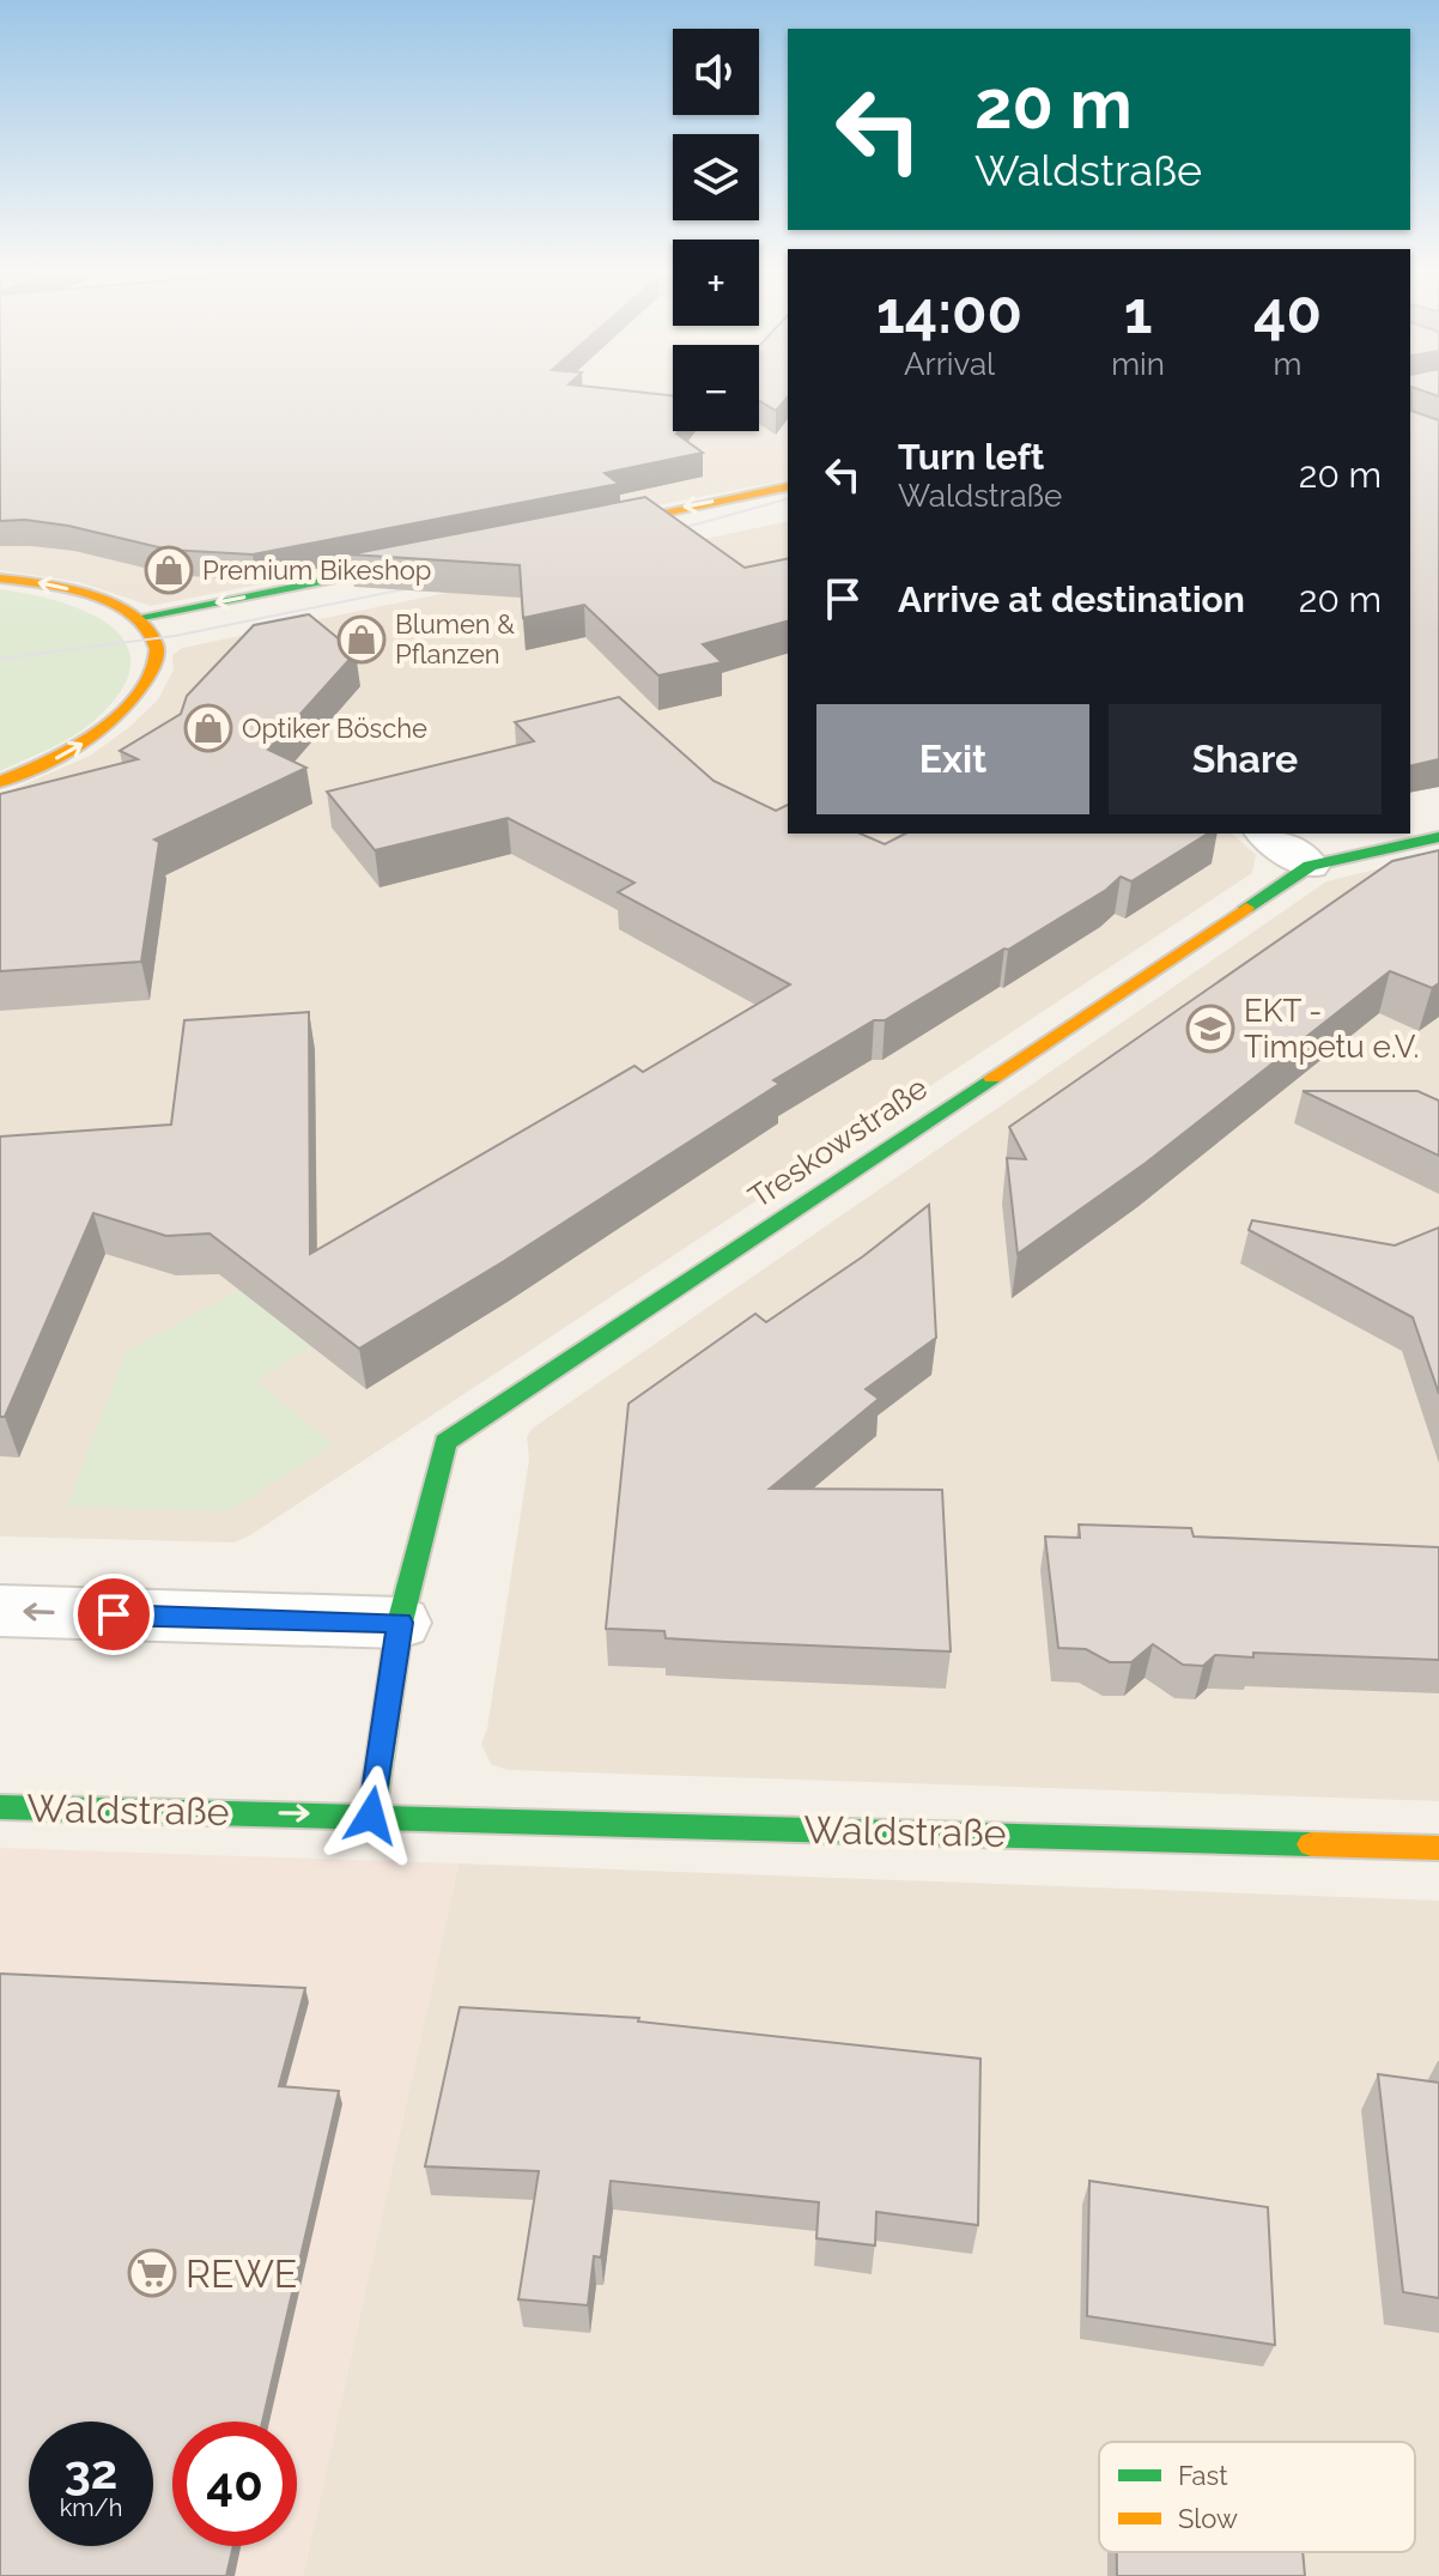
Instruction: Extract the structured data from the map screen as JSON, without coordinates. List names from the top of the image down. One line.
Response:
{"streets":{"street":["Treskowstraße","Waldstraße"]},"places":{"shop":["Premium Bikeshop","Blumen & Pflanzen","Optiker Bösche"],"school or university":["EKT - Timpetu e.V."],"supermarket":["REWE"]},"legend":["Fast","Slow"],"page":{"map_buttons":["+","−"],"turn":["20 m","Waldstraße"],"eta":["14:00","Arrival","1","min","40","m"],"list":[{"name":"Turn left","note":"Waldstraße","value":"20 m"},{"name":"Arrive at destination","value":"20 m"}],"buttons":["Exit","Share"],"speed":"32 km/h","limit":"40"}}
